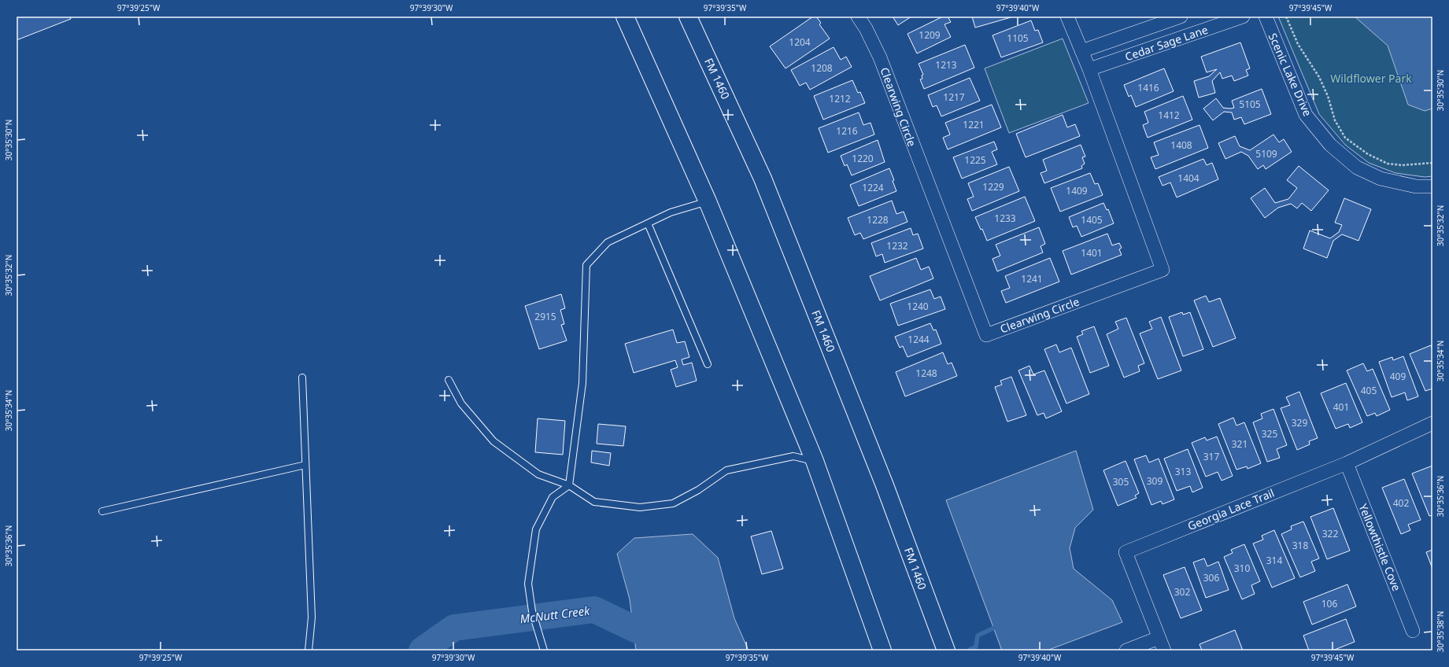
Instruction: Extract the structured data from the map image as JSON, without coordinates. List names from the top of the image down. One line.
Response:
{"streets":{"main road":["FM 1460"],"street":["Cedar Sage Lane","Scenic Lake Drive","Clearwing Circle","Georgia Lace Trail","Yellowthistle Cove"]},"crossings":[["Cedar Sage Lane","Clearwing Circle"],["Georgia Lace Trail","Yellowthistle Cove"]],"water":["McNutt Creek"],"parks":["Wildflower Park"],"house_numbers":["1209","1105","1204","1213","1208","1416","1217","1212","5105","1412","1221","1216","1408","5109","1220","1225","1404","1229","1224","1409","1233","1228","1405","1232","1401","1241","1240","2915","1244","1248","409","405","401","329","325","321","317","313","309","305","402","322","318","314","310","306","302","106"],"coordinates":["97°39'25\"W","97°39'30\"W","97°39'35\"W","97°39'40\"W","97°39'45\"W","30°35'30\"N","30°35'32\"N","30°35'34\"N","30°35'36\"N","30°35'38\"N"]}
